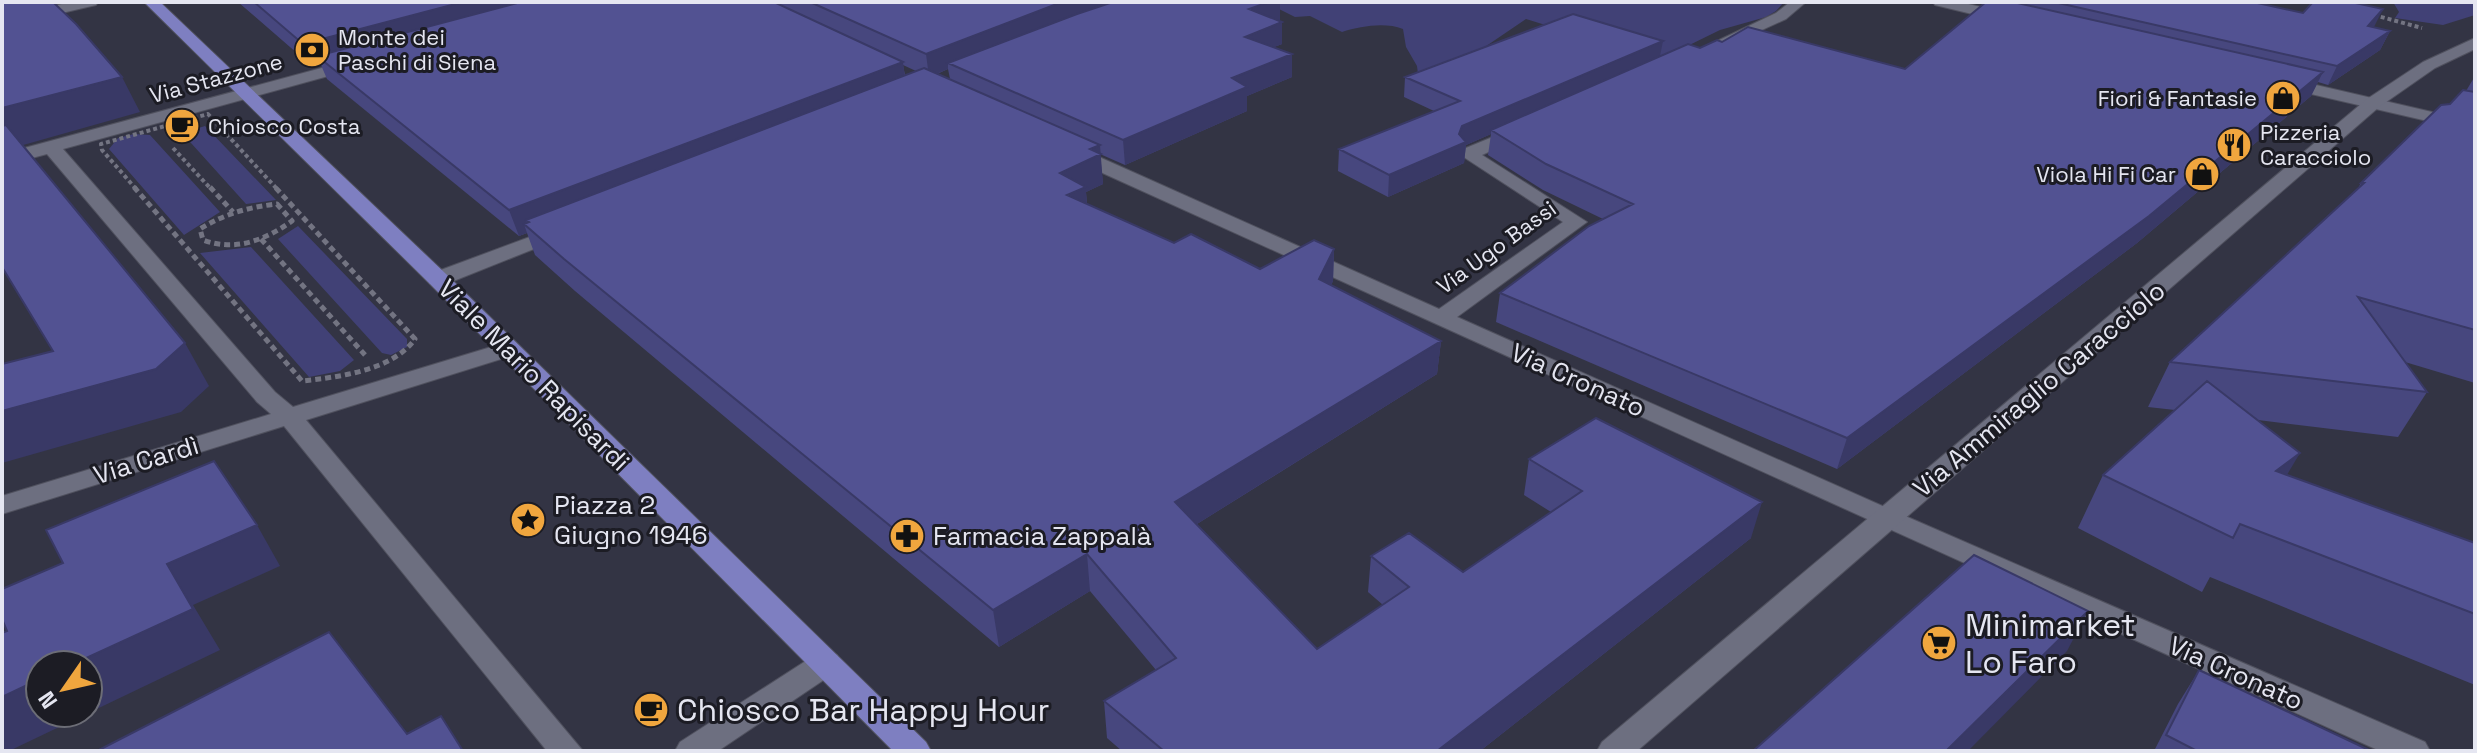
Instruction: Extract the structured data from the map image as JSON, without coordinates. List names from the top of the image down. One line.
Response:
{"streets":{"main road":["Viale Mario Rapisardi"],"street":["Via Stazzone","Via Ugo Bassi","Via Cronato","Via Ammiraglio Caracciolo","Via Cardì"]},"crossings":[["Via Stazzone","Viale Mario Rapisardi"],["Via Ugo Bassi","Via Cronato"],["Viale Mario Rapisardi","Via Cardì"],["Via Cronato","Via Ammiraglio Caracciolo"]],"places":{"bank":["Monte dei Paschi di Siena"],"shop":["Fiori & Fantasie","Viola Hi Fi Car"],"cafe":["Chiosco Costa","Chiosco Bar Happy Hour"],"restaurant":["Pizzeria Caracciolo"],"place":["Piazza 2 Giugno 1946"],"pharmacy":["Farmacia Zappalà"],"supermarket":["Minimarket Lo Faro"]},"north":"bottom left"}
